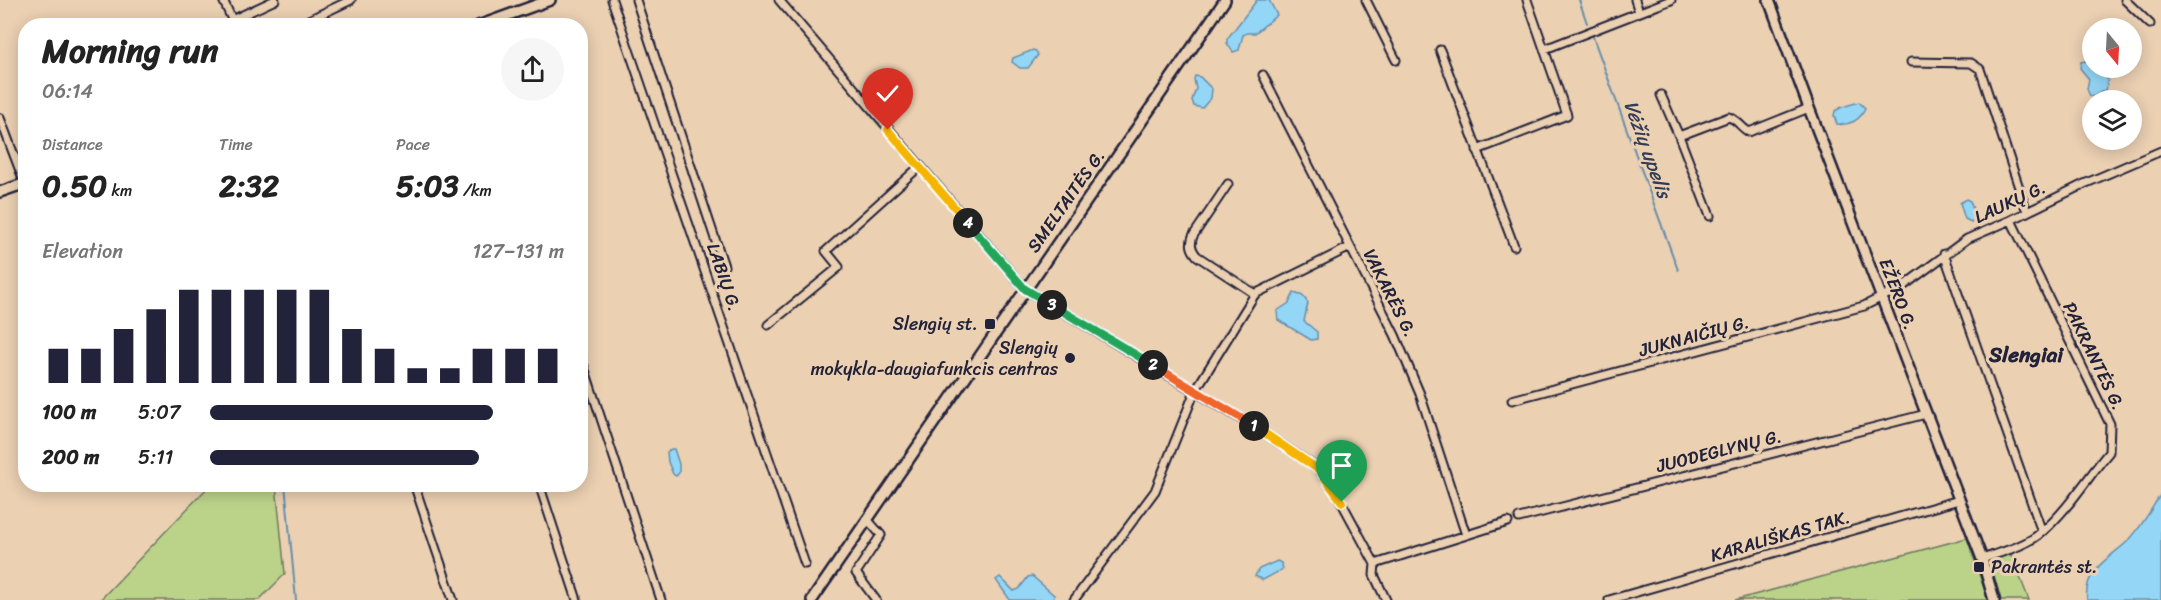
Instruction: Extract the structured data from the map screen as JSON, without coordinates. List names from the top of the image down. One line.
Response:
{"streets":{"main road":["SMELTAITĖS G.","EŽERO G."],"street":["LAUKŲ G.","LABIŲ G.","VAKARĖS G.","JUKNAIČIŲ G.","PAKRANTĖS G.","JUODEGLYNŲ G.","KARALIŠKAS TAK."]},"crossings":[["LAUKŲ G.","EŽERO G."],["LAUKŲ G.","JUKNAIČIŲ G."],["LAUKŲ G.","PAKRANTĖS G."],["EŽERO G.","JUKNAIČIŲ G."],["EŽERO G.","PAKRANTĖS G."],["EŽERO G.","JUODEGLYNŲ G."],["EŽERO G.","KARALIŠKAS TAK."]],"districts":["Slengiai"],"water":["Vėžių upelis"],"places":{"transit":["Slengių st.","Pakrantės st."],"other":["Slengių mokykla-daugiafunkcis centras"]},"north":"bottom","page":{"heading":["Morning run","06:14"],"stats":[["Distance","0.50 km"],["Time","2:32"],["Pace","5:03 /km"]],"pins":["4","3","2","1"],"chart":["Elevation","127–131 m"],"list":[{"name":"100 m","note":"5:07"},{"name":"200 m","note":"5:11"}]}}
